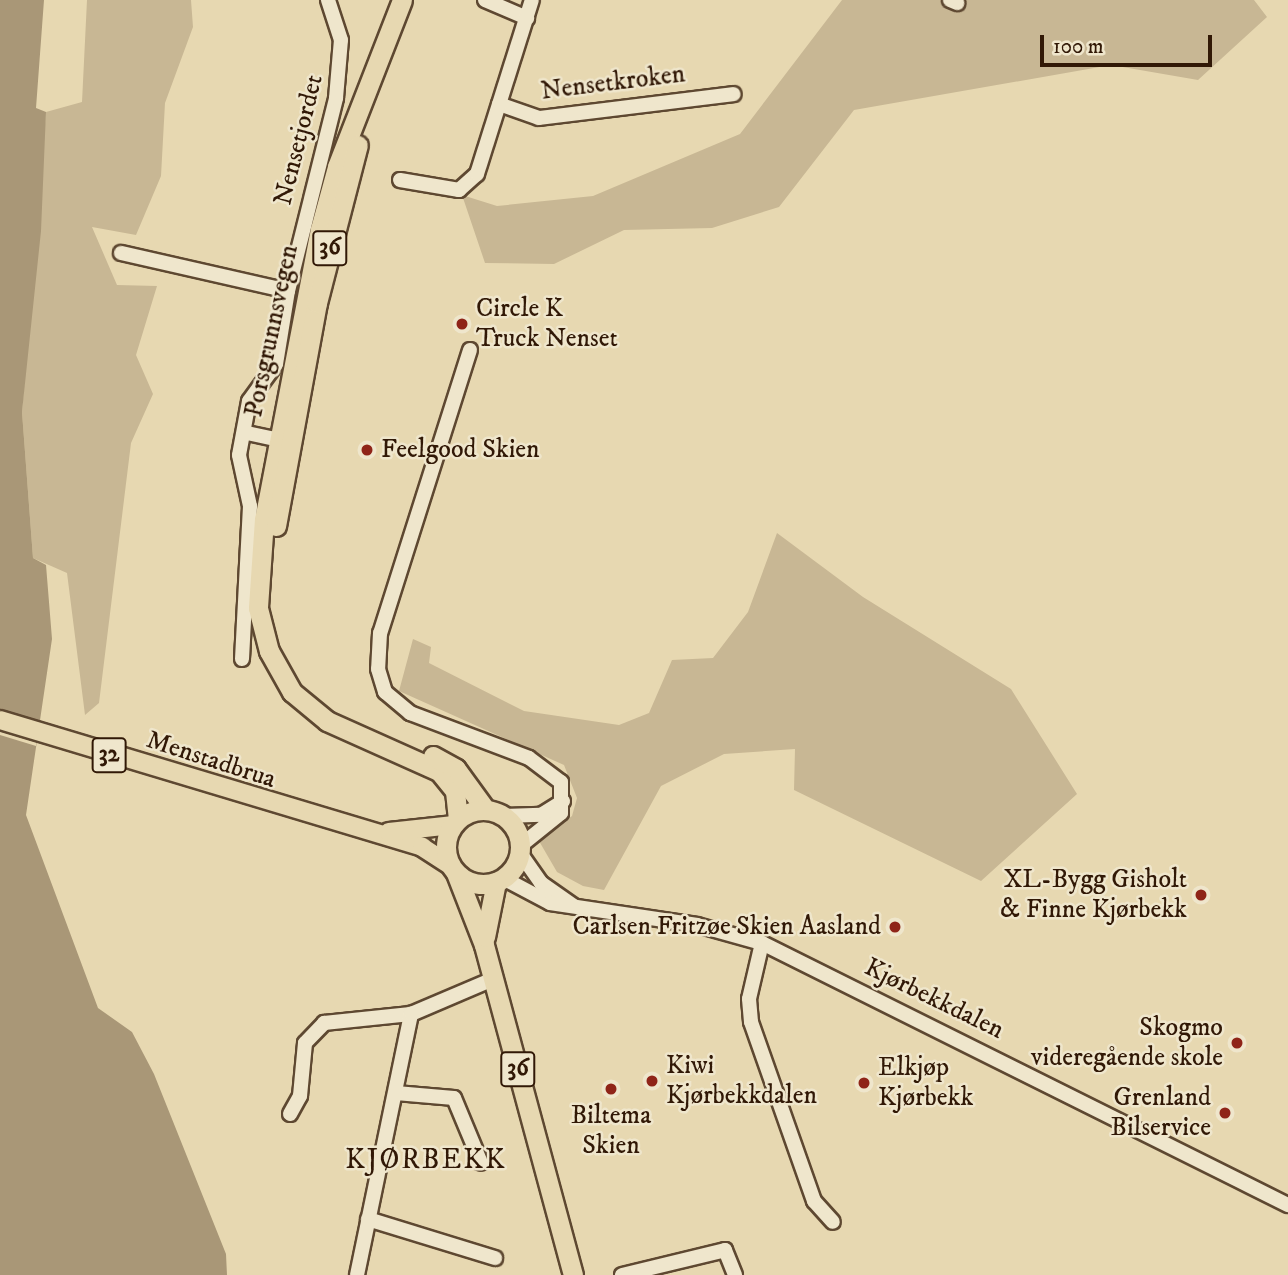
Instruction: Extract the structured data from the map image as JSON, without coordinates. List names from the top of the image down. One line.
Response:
{"streets":{"highway":["36","Porsgrunnsvegen"],"main road":["32","Menstadbrua"],"street":["Nensetkroken","Nensetjordet","Kjørbekkdalen"]},"crossings":[["Nensetjordet","Porsgrunnsvegen"],["36","Porsgrunnsvegen"],["36","Menstadbrua"],["36","Kjørbekkdalen"],["Porsgrunnsvegen","Menstadbrua"],["Porsgrunnsvegen","Kjørbekkdalen"],["Menstadbrua","Kjørbekkdalen"]],"districts":["KJØRBEKK"],"places":["Circle K Truck Nenset","Feelgood Skien","XL-Bygg Gisholt & Finne Kjørbekk","Carlsen Fritzøe Skien Aasland","Skogmo videregående skole","Kiwi Kjørbekkdalen","Elkjøp Kjørbekk","Biltema Skien","Grenland Bilservice"],"scale_bar":"100 m"}
